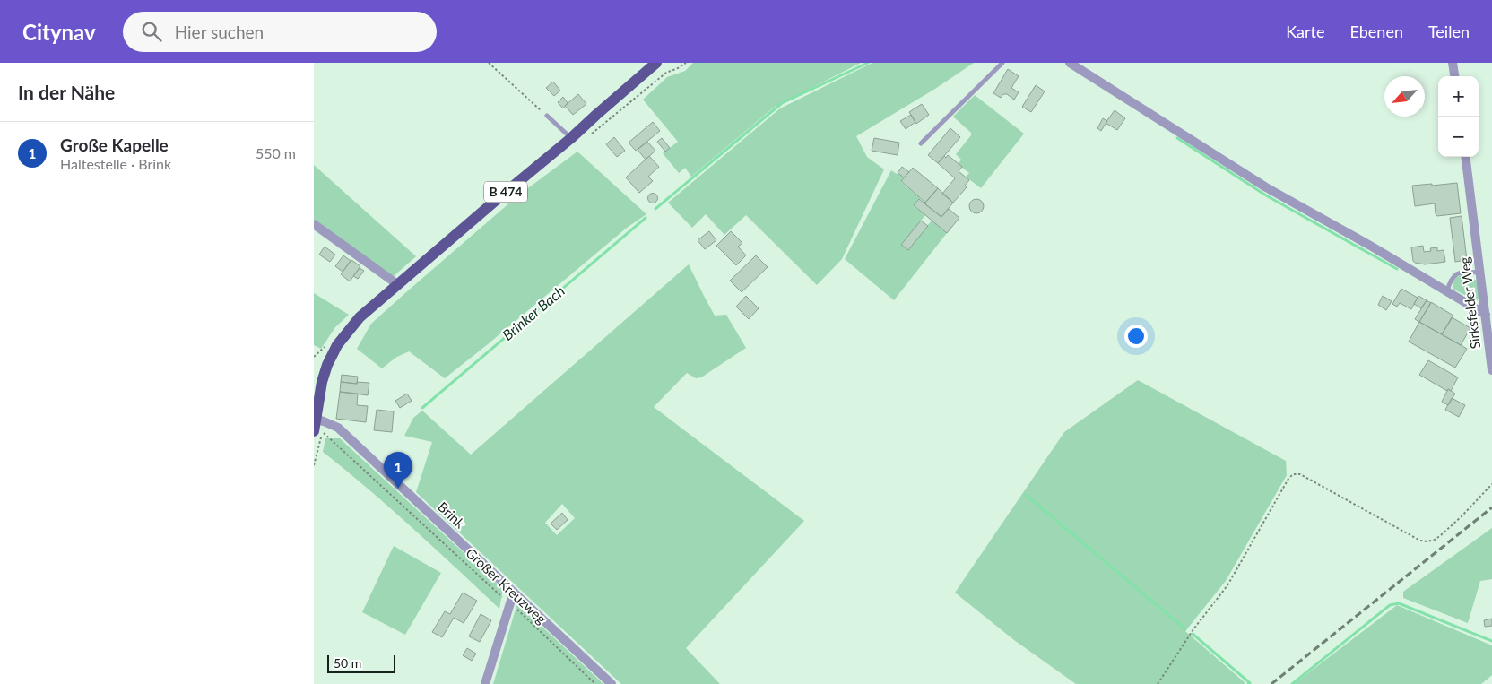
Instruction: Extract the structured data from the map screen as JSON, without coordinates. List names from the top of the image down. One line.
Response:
{"streets":{"main road":["B 474"],"street":["Sirksfelder Weg","Brink"],"path":["Großer Kreuzweg"]},"crossings":[["B 474","Brink"],["B 474","Großer Kreuzweg"],["Brink","Großer Kreuzweg"]],"water":["Brinker Bach"],"scale_bar":"50 m","north":"bottom left","page":{"header":"Citynav","search":"Hier suchen","nav":["Karte","Ebenen","Teilen"],"heading":"In der Nähe","map_buttons":["+","−"],"list":[{"mark":"1","name":"Große Kapelle","note":"Haltestelle · Brink","value":"550 m"}],"pins":"1","scale":"50 m"}}
